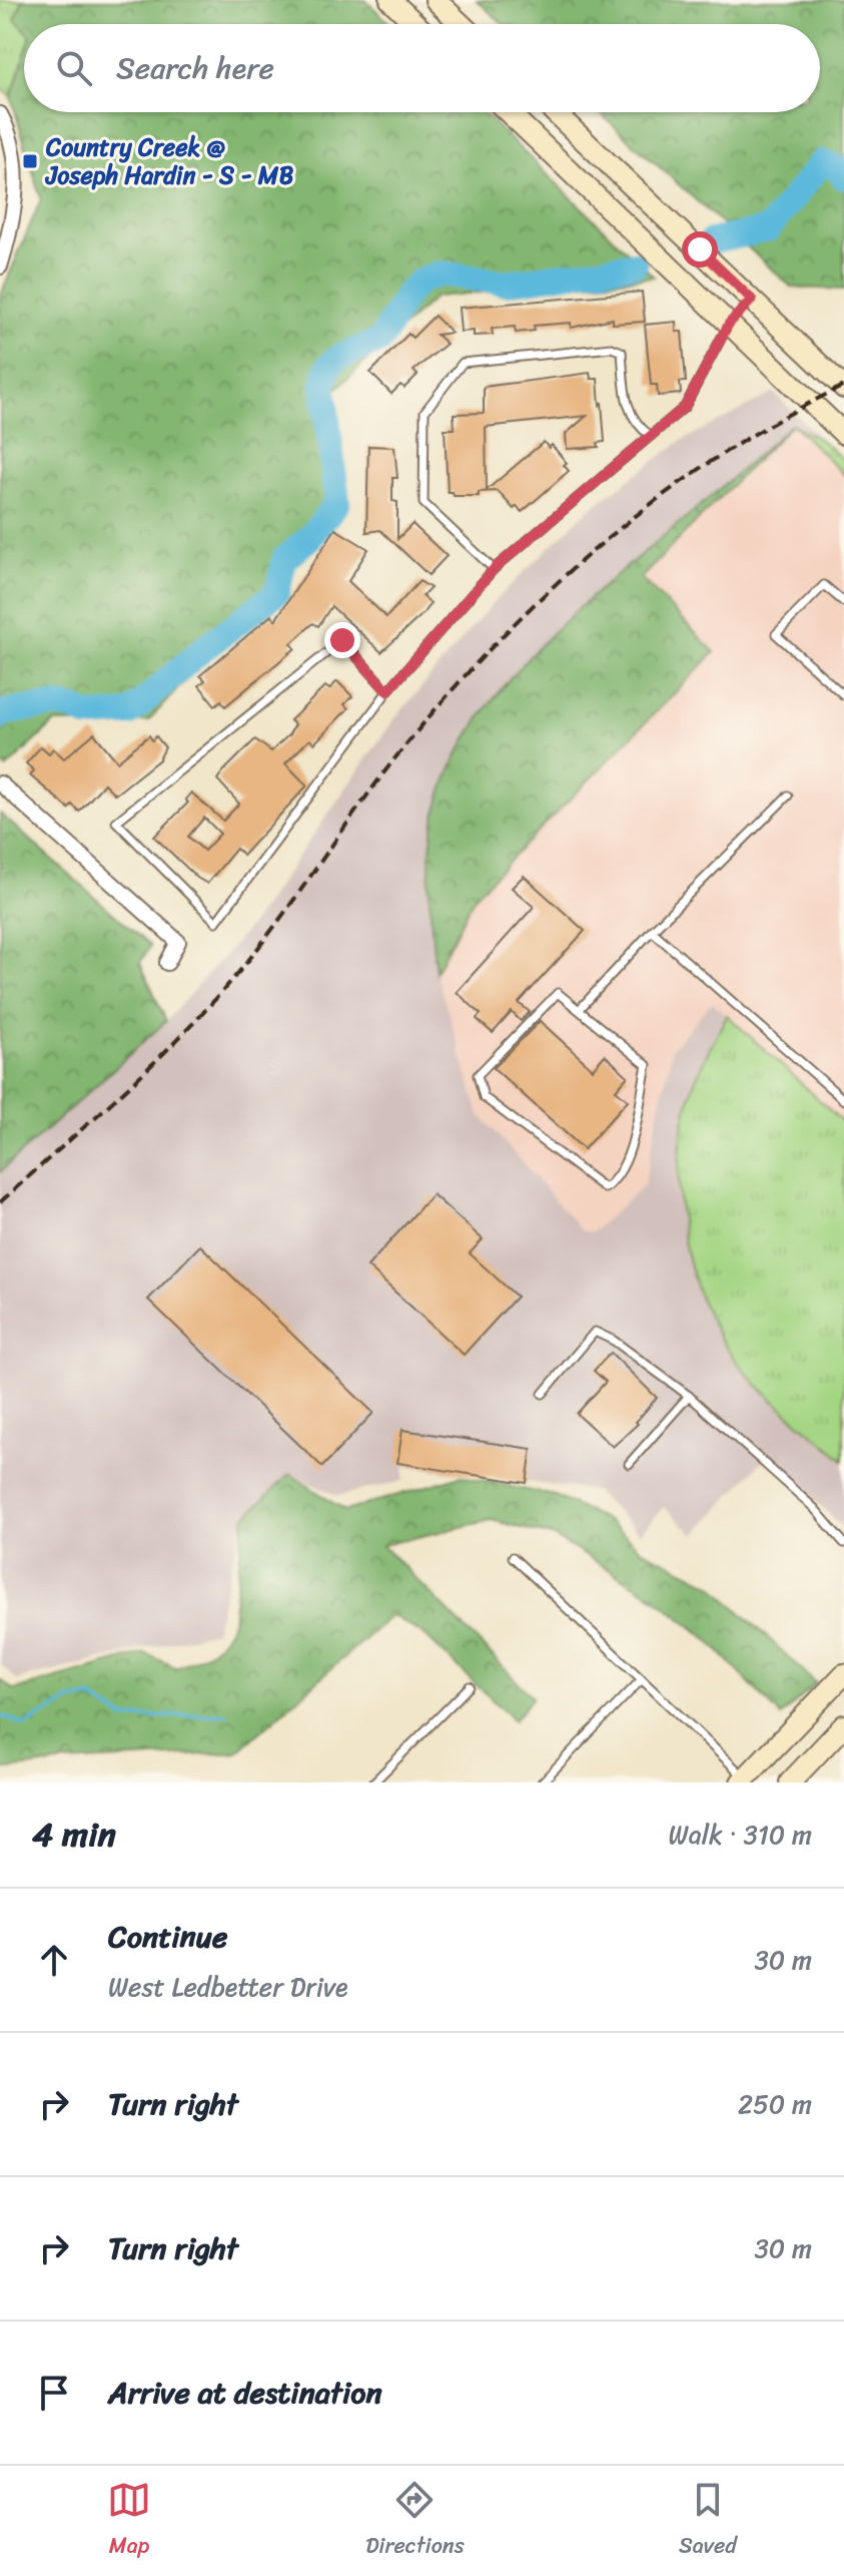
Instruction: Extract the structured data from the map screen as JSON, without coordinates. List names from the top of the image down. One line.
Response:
{"places":{"transit":["Country Creek @ Joseph Hardin - S - MB"]},"page":{"search":"Search here","heading":["4 min","Walk · 310 m"],"list":[["Continue","West Ledbetter Drive","30 m"],["Turn right","250 m"],["Turn right","30 m"],"Arrive at destination"],"nav":["Map","Directions","Saved"]}}
